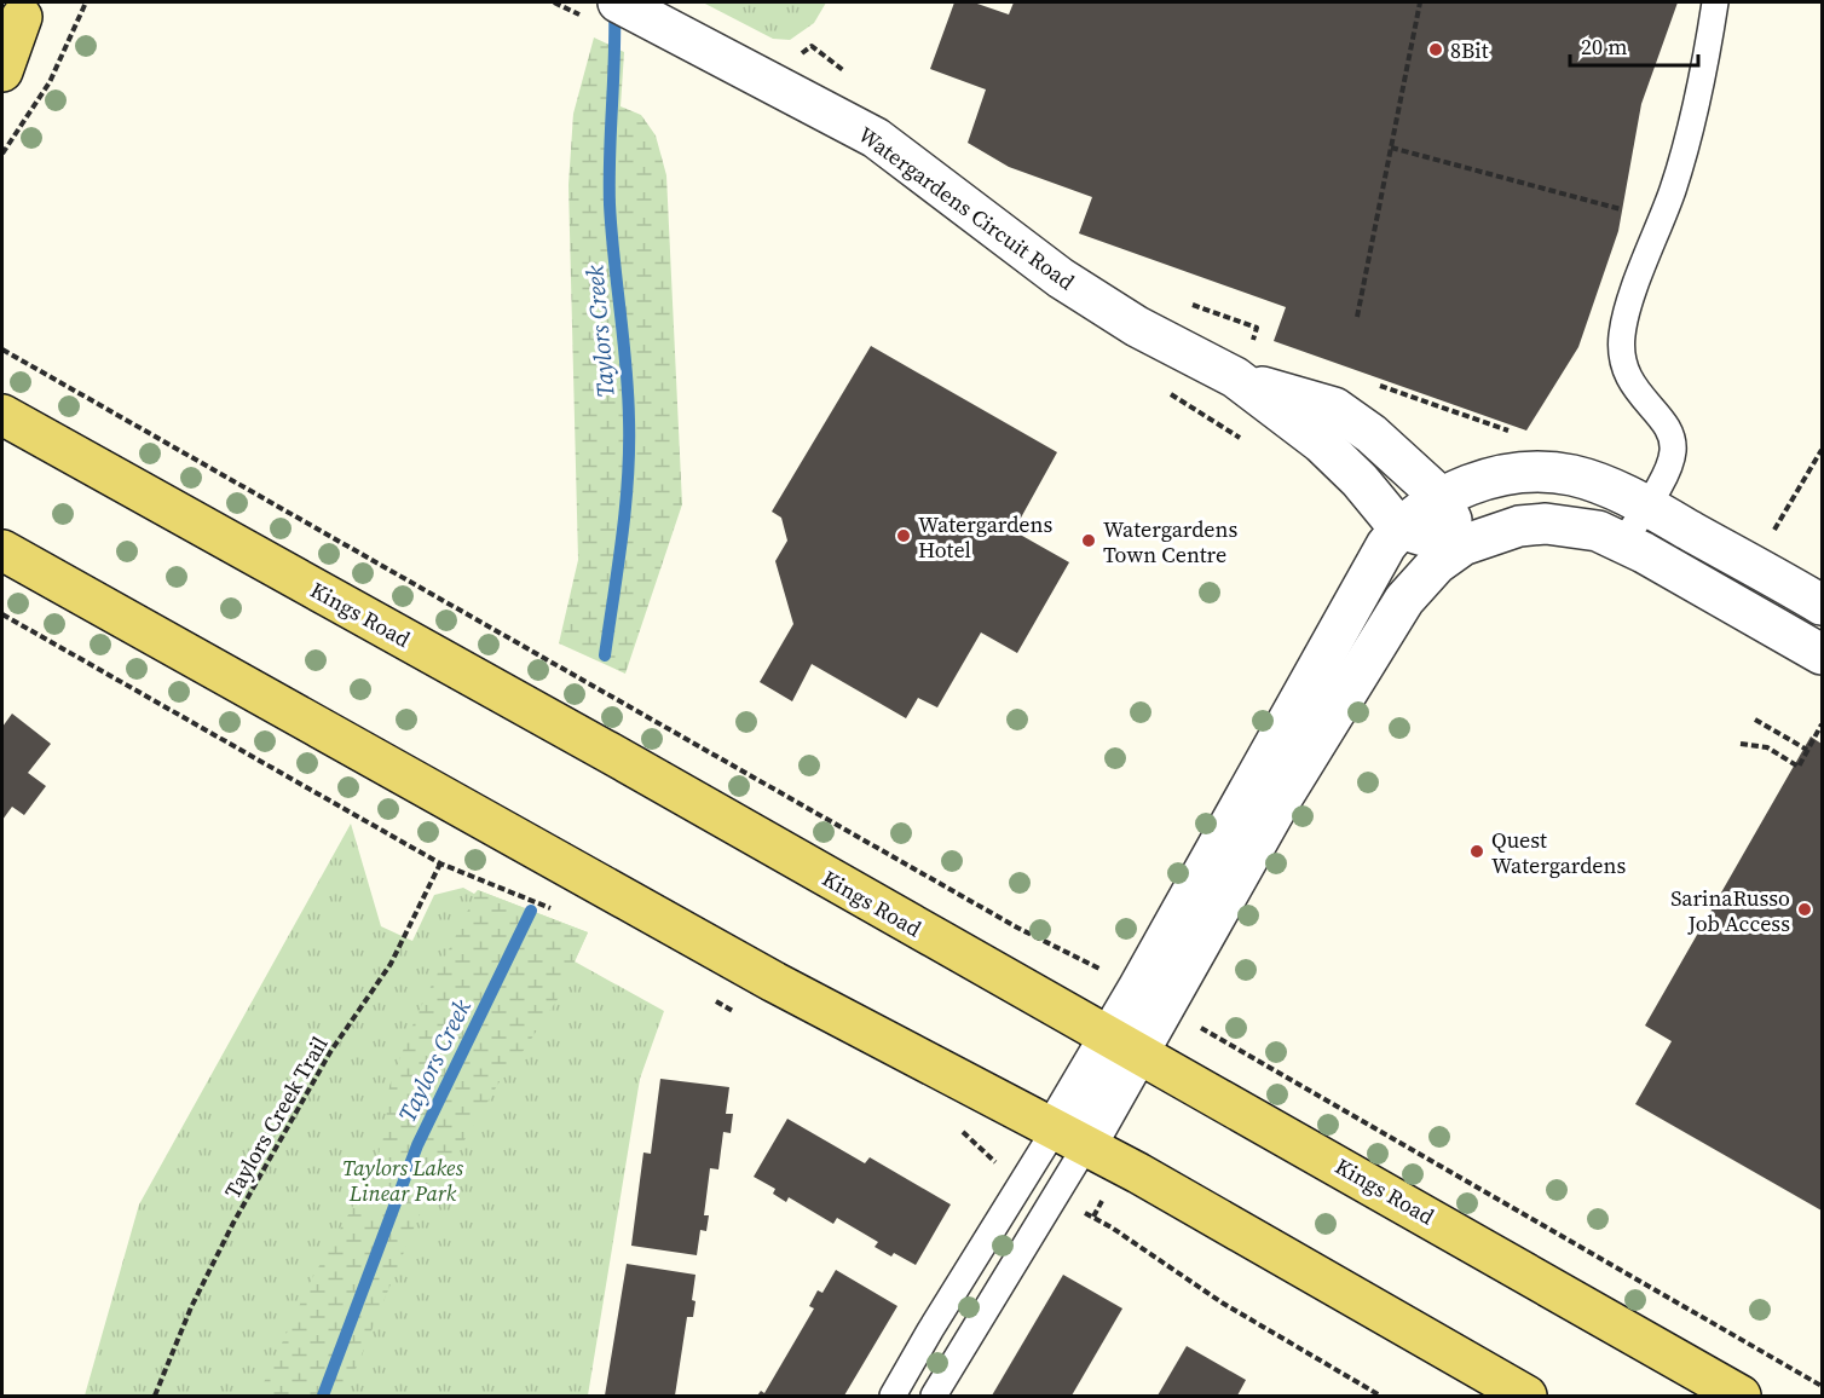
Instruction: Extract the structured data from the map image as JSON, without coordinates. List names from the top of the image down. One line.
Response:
{"streets":{"main road":["Kings Road"],"street":["Watergardens Circuit Road"],"path":["Taylors Creek Trail"]},"water":["Taylors Creek"],"parks":["Taylors Lakes Linear Park"],"places":["8Bit","Watergardens Hotel","Watergardens Town Centre","Quest Watergardens","SarinaRusso Job Access"],"scale_bar":"20 m"}
